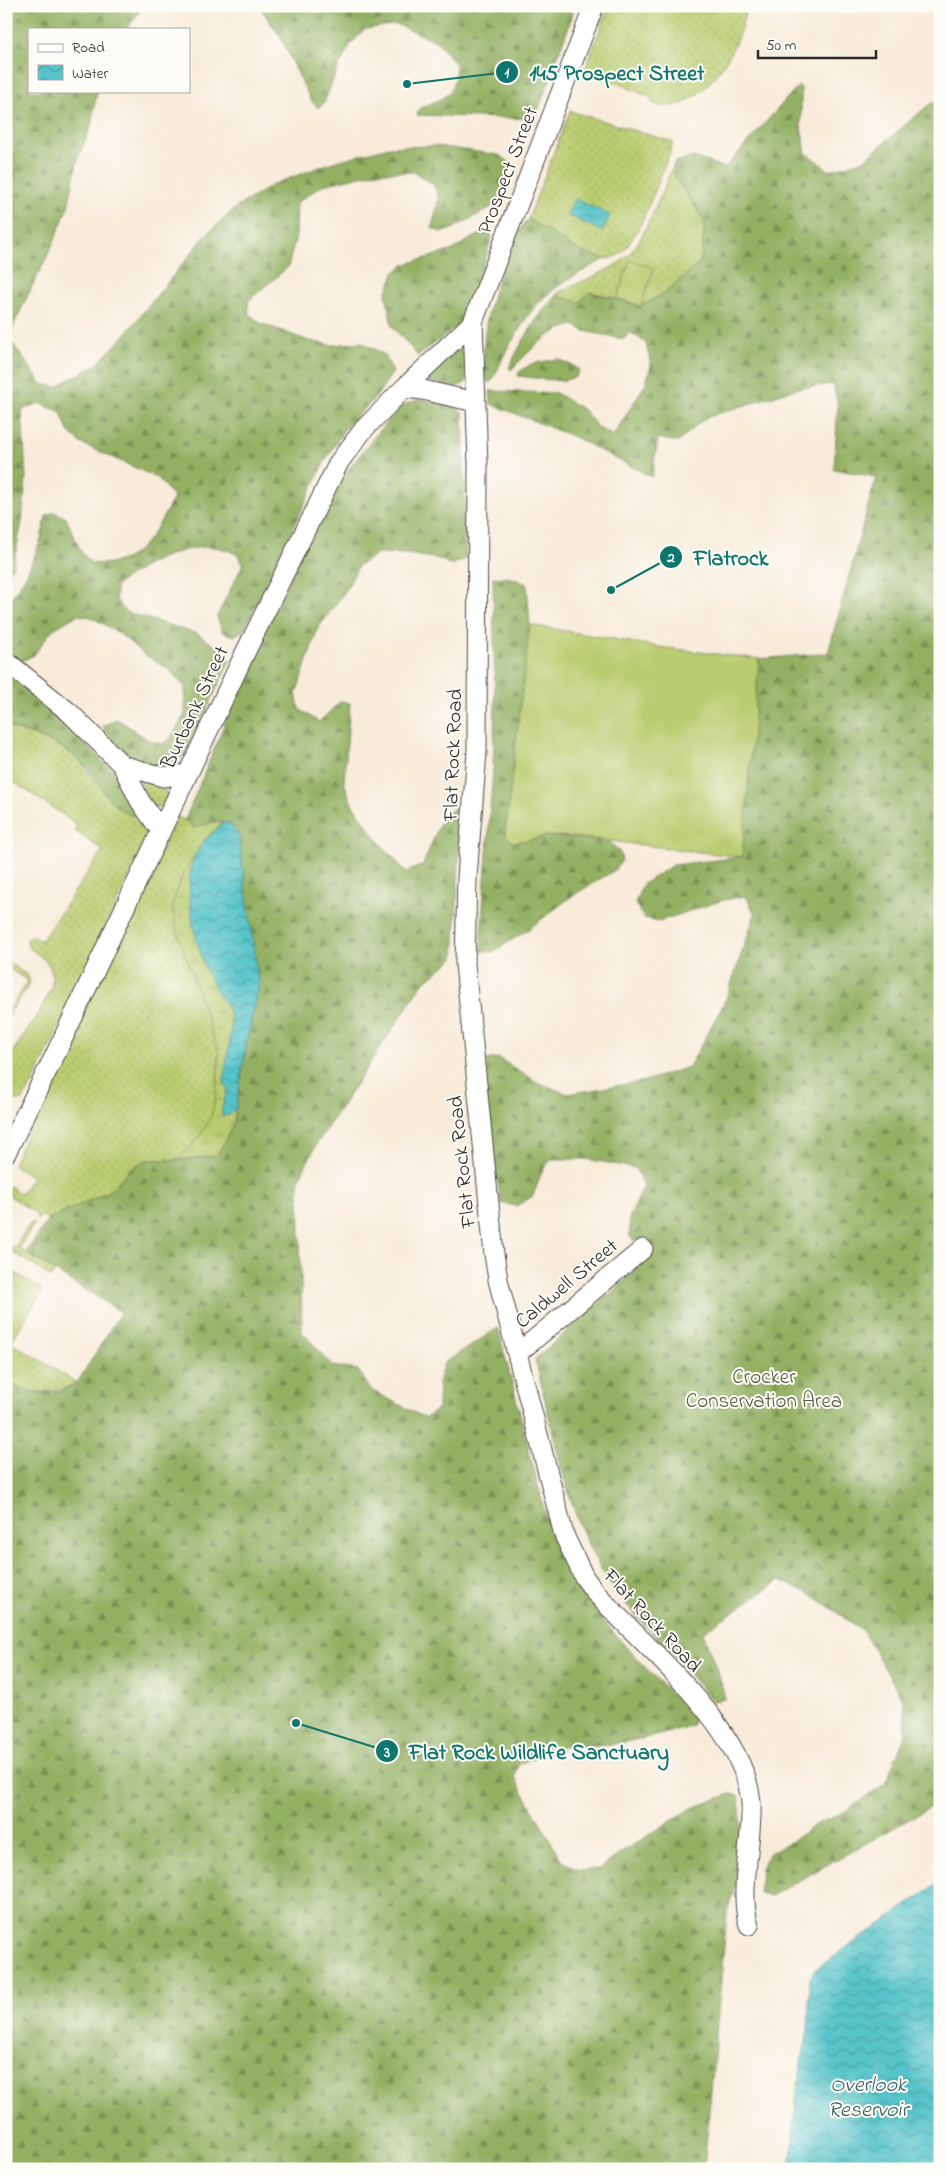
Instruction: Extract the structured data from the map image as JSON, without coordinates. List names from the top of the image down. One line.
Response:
{"streets":{"street":["Prospect Street","Burbank Street","Flat Rock Road","Caldwell Street"]},"crossings":[["Prospect Street","Burbank Street"],["Prospect Street","Flat Rock Road"],["Burbank Street","Flat Rock Road"],["Flat Rock Road","Caldwell Street"]],"water":["Overlook Reservoir"],"parks":["Crocker Conservation Area"],"places":["145 Prospect Street","Flatrock","Flat Rock Wildlife Sanctuary"],"legend":["Road","Water"],"scale_bar":"50 m"}
